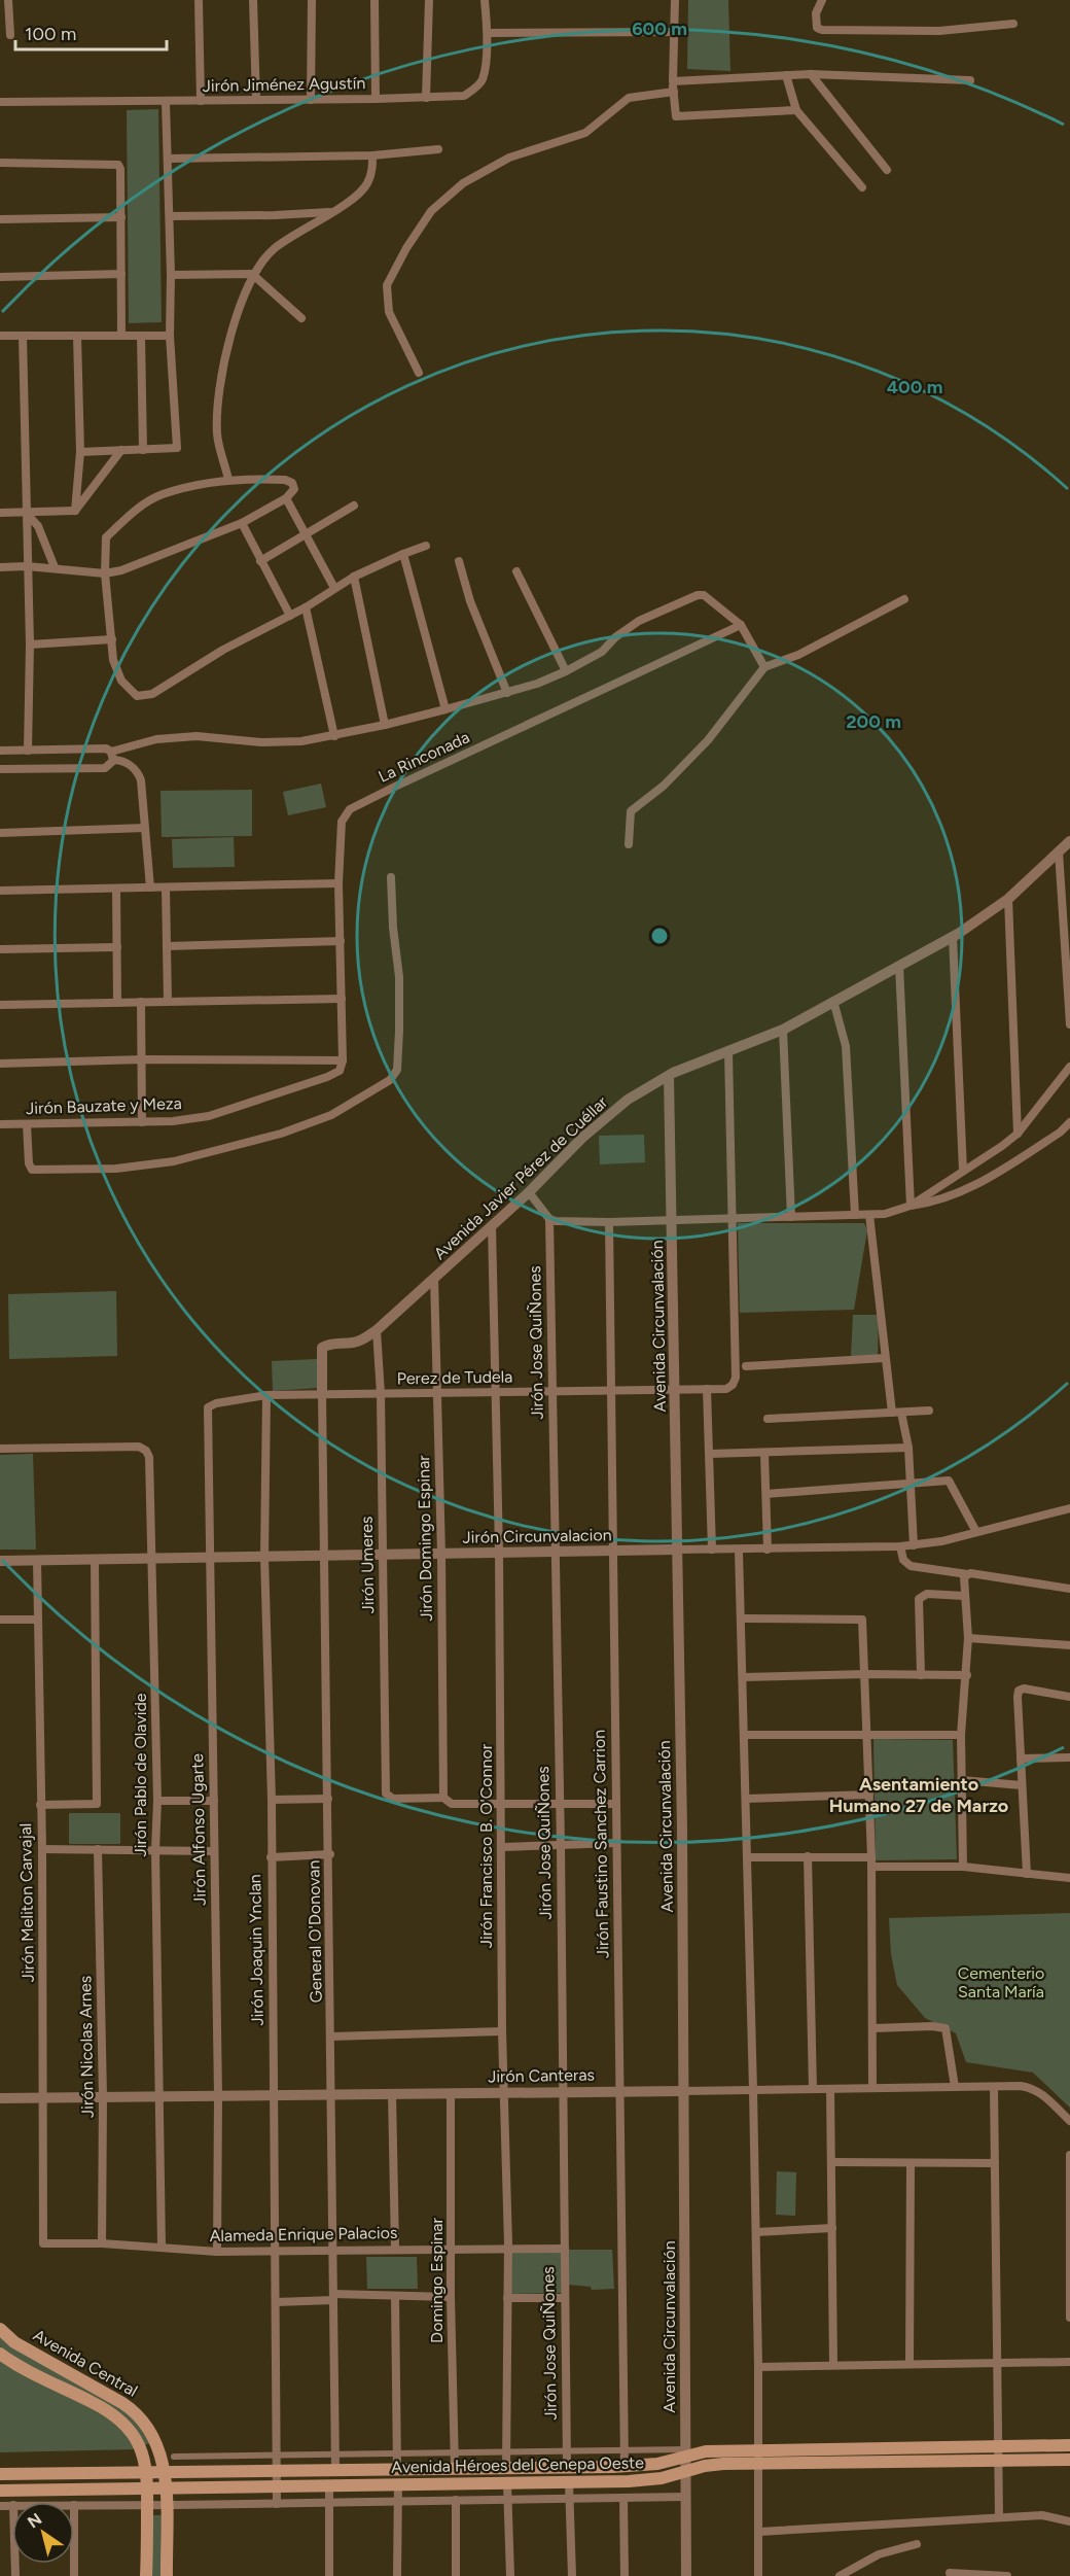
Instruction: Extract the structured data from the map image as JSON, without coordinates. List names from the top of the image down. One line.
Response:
{"streets":{"main road":["Avenida Central","Avenida Héroes del Cenepa Oeste"],"street":["Jirón Jiménez Agustín","La Rinconada","Jirón Bauzate y Meza","Avenida Javier Pérez de Cuéllar","Avenida Circunvalación","Jirón Jose QuiÑones","Perez de Tudela","Jirón Circunvalacion","Jirón Domingo Espinar","Jirón Umeres","Jirón Pablo de Olavide","Jirón Alfonso Ugarte","Jirón Faustino Sanchez Carrion","Jirón Francisco B. O'Connor","Jirón Meliton Carvajal","General O'Donovan","Jirón Joaquin Ynclan","Jirón Nicolas Arnes","Jirón Canteras","Alameda Enrique Palacios","Domingo Espinar"]},"crossings":[["La Rinconada","Jirón Bauzate y Meza"],["Avenida Javier Pérez de Cuéllar","Avenida Circunvalación"],["Avenida Javier Pérez de Cuéllar","Perez de Tudela"],["Avenida Javier Pérez de Cuéllar","Jirón Domingo Espinar"],["Avenida Javier Pérez de Cuéllar","Jirón Umeres"],["Avenida Javier Pérez de Cuéllar","Jirón Francisco B. O'Connor"],["Avenida Javier Pérez de Cuéllar","General O'Donovan"],["Avenida Circunvalación","Perez de Tudela"],["Avenida Circunvalación","Jirón Circunvalacion"],["Avenida Circunvalación","Jirón Canteras"],["Avenida Circunvalación","Avenida Héroes del Cenepa Oeste"],["Jirón Jose QuiÑones","Perez de Tudela"],["Jirón Jose QuiÑones","Jirón Circunvalacion"],["Jirón Jose QuiÑones","Jirón Canteras"],["Jirón Jose QuiÑones","Alameda Enrique Palacios"],["Jirón Jose QuiÑones","Avenida Héroes del Cenepa Oeste"],["Perez de Tudela","Jirón Domingo Espinar"],["Perez de Tudela","Jirón Umeres"],["Perez de Tudela","Jirón Alfonso Ugarte"],["Perez de Tudela","Jirón Faustino Sanchez Carrion"],["Perez de Tudela","Jirón Francisco B. O'Connor"],["Perez de Tudela","General O'Donovan"],["Perez de Tudela","Jirón Joaquin Ynclan"],["Jirón Circunvalacion","Jirón Domingo Espinar"],["Jirón Circunvalacion","Jirón Umeres"],["Jirón Circunvalacion","Jirón Pablo de Olavide"],["Jirón Circunvalacion","Jirón Alfonso Ugarte"],["Jirón Circunvalacion","Jirón Faustino Sanchez Carrion"],["Jirón Circunvalacion","Jirón Francisco B. O'Connor"],["Jirón Circunvalacion","Jirón Meliton Carvajal"],["Jirón Circunvalacion","General O'Donovan"],["Jirón Circunvalacion","Jirón Joaquin Ynclan"],["Jirón Domingo Espinar","Jirón Umeres"],["Jirón Pablo de Olavide","Jirón Canteras"],["Jirón Pablo de Olavide","Alameda Enrique Palacios"],["Jirón Alfonso Ugarte","Jirón Canteras"],["Jirón Alfonso Ugarte","Alameda Enrique Palacios"],["Jirón Faustino Sanchez Carrion","Jirón Canteras"],["Jirón Faustino Sanchez Carrion","Avenida Héroes del Cenepa Oeste"],["Jirón Francisco B. O'Connor","Jirón Canteras"],["Jirón Francisco B. O'Connor","Alameda Enrique Palacios"],["Jirón Francisco B. O'Connor","Avenida Héroes del Cenepa Oeste"],["Jirón Meliton Carvajal","Jirón Canteras"],["Jirón Meliton Carvajal","Alameda Enrique Palacios"],["General O'Donovan","Jirón Canteras"],["General O'Donovan","Alameda Enrique Palacios"],["General O'Donovan","Avenida Héroes del Cenepa Oeste"],["Jirón Joaquin Ynclan","Jirón Canteras"],["Jirón Joaquin Ynclan","Alameda Enrique Palacios"],["Jirón Joaquin Ynclan","Avenida Héroes del Cenepa Oeste"],["Jirón Nicolas Arnes","Jirón Canteras"],["Jirón Nicolas Arnes","Alameda Enrique Palacios"],["Jirón Canteras","Domingo Espinar"],["Alameda Enrique Palacios","Domingo Espinar"],["Domingo Espinar","Avenida Héroes del Cenepa Oeste"],["Avenida Central","Avenida Héroes del Cenepa Oeste"]],"districts":["Asentamiento Humano 27 de Marzo"],"parks":["Cementerio Santa María"],"scale_bar":"100 m","north":"top left","rings":["600 m","400 m","200 m"]}
